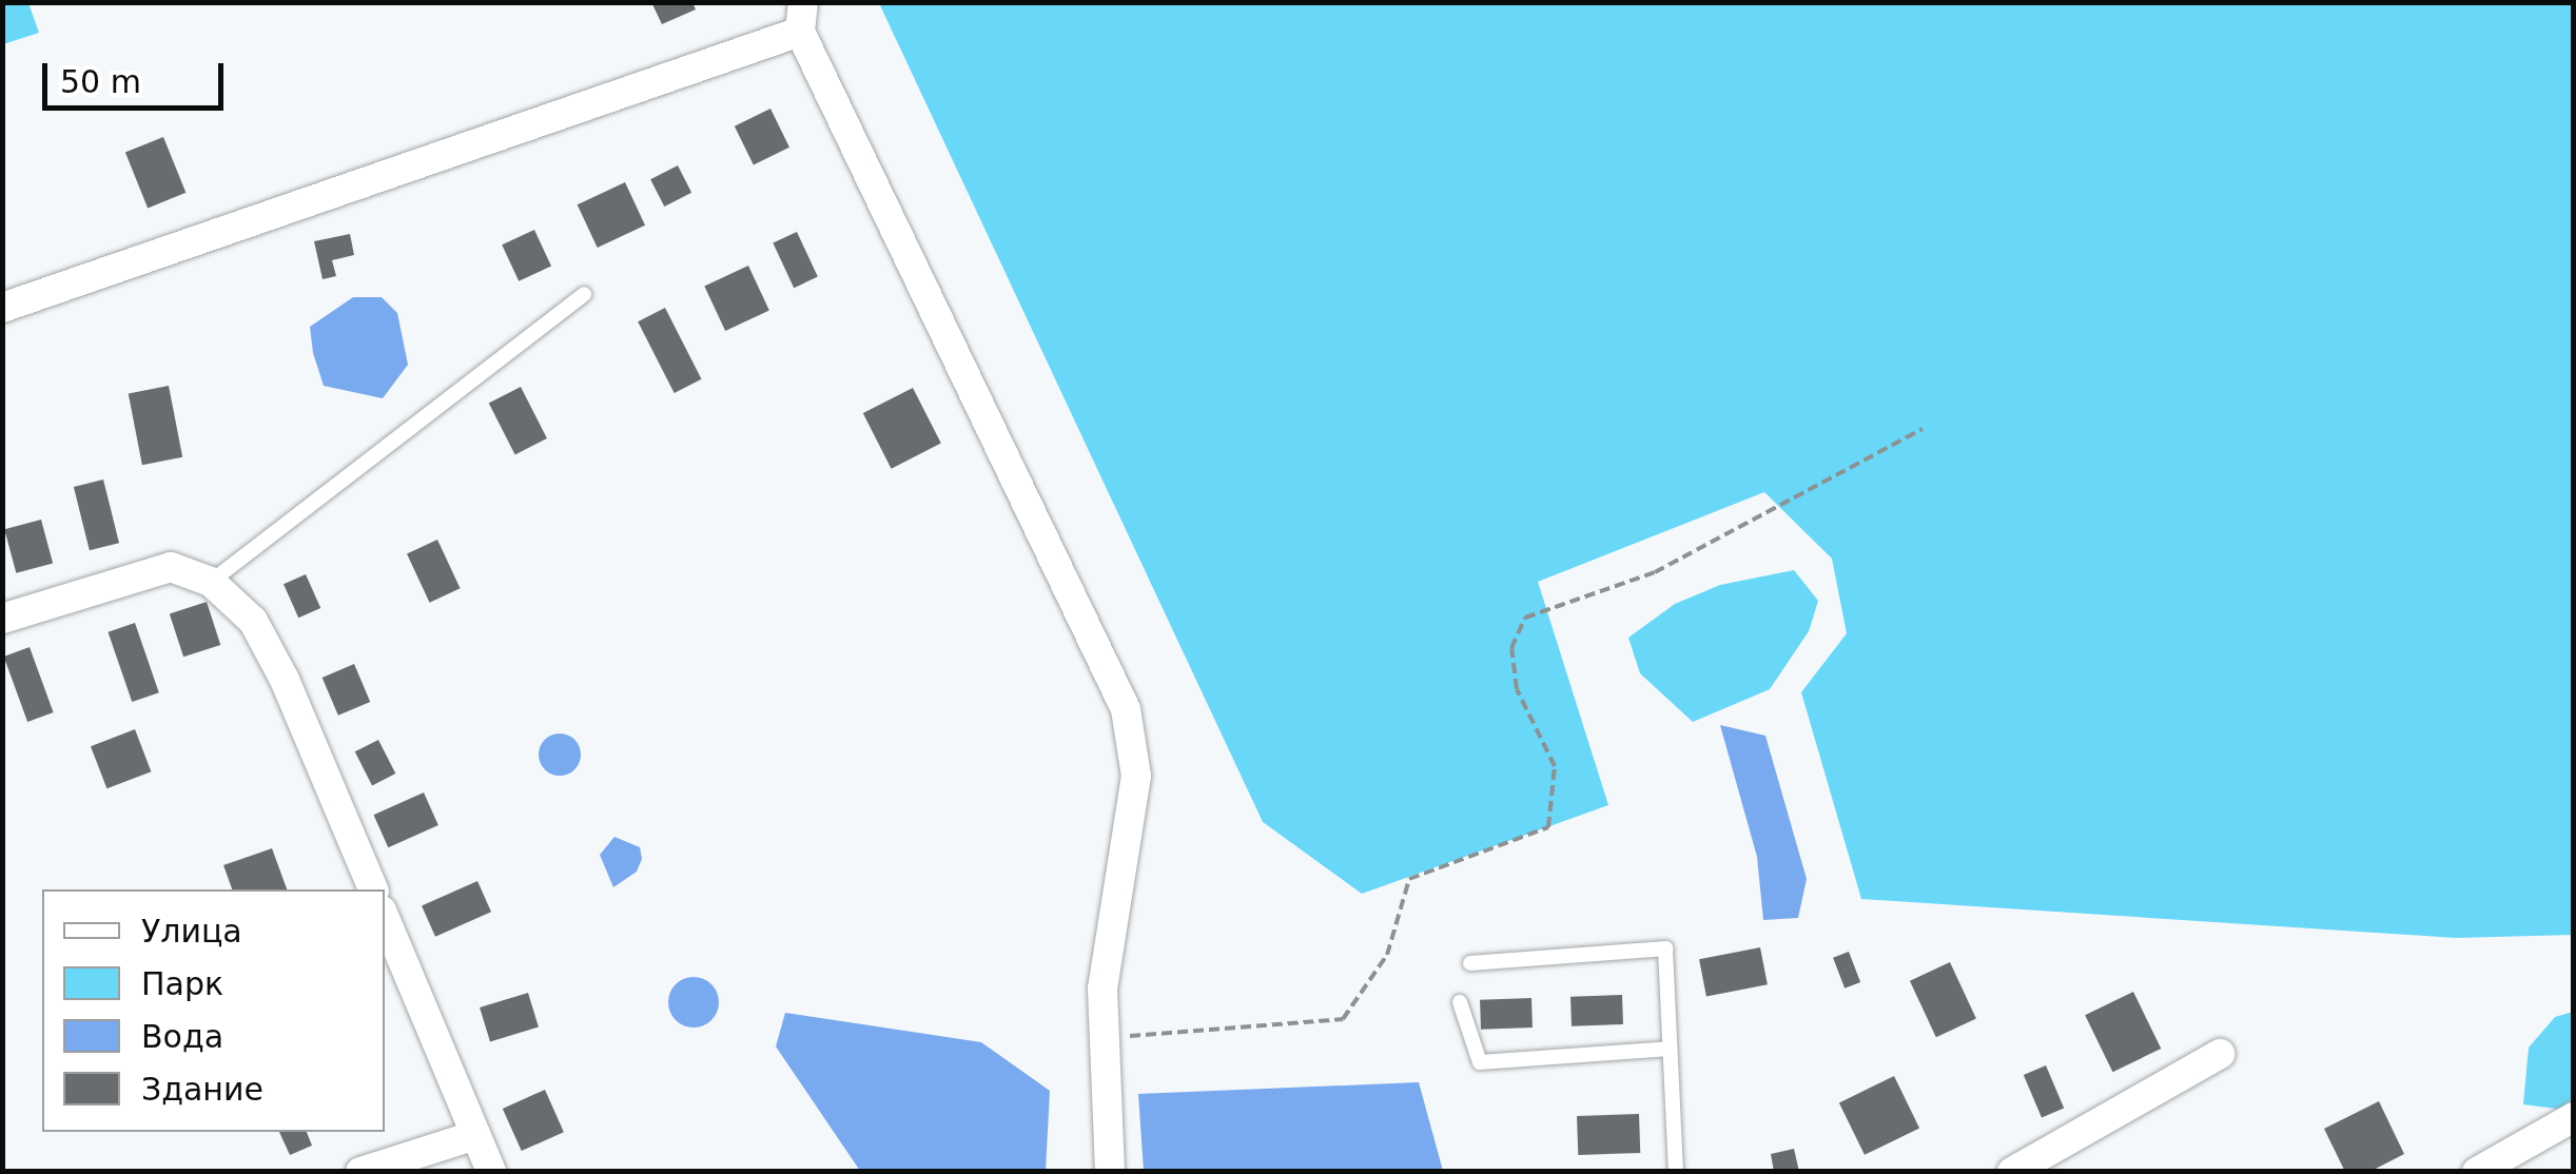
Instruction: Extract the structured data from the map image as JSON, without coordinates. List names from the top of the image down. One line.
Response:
{"legend":["Улица","Парк","Вода","Здание"],"scale_bar":"50 m"}
